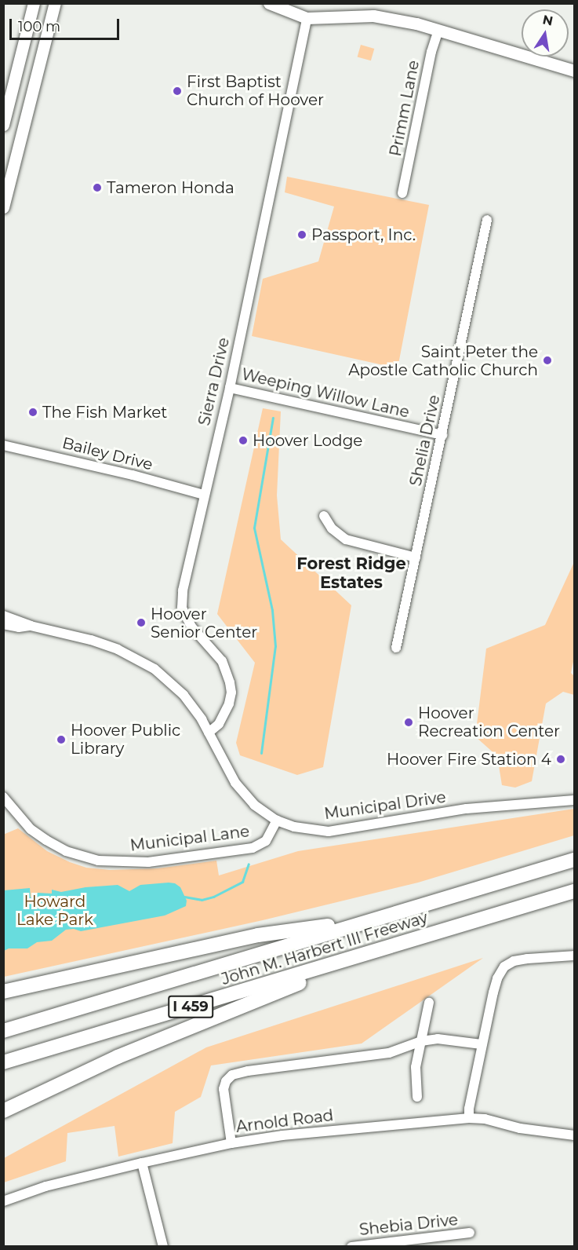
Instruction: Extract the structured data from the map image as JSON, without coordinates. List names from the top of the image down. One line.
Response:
{"streets":{"highway":["John M. Harbert III Freeway","I 459"],"street":["Primm Lane","Sierra Drive","Weeping Willow Lane","Shelia Drive","Bailey Drive","Municipal Drive","Municipal Lane","Arnold Road","Shebia Drive"]},"crossings":[["Sierra Drive","Weeping Willow Lane"],["Sierra Drive","Bailey Drive"],["Sierra Drive","Municipal Drive"],["Weeping Willow Lane","Shelia Drive"],["Municipal Drive","Municipal Lane"]],"districts":["Forest Ridge Estates"],"parks":["Howard Lake Park"],"places":["First Baptist Church of Hoover","Tameron Honda","Passport, Inc.","Saint Peter the Apostle Catholic Church","The Fish Market","Hoover Lodge","Hoover Senior Center","Hoover Recreation Center","Hoover Public Library","Hoover Fire Station 4"],"scale_bar":"100 m","north":"top"}
